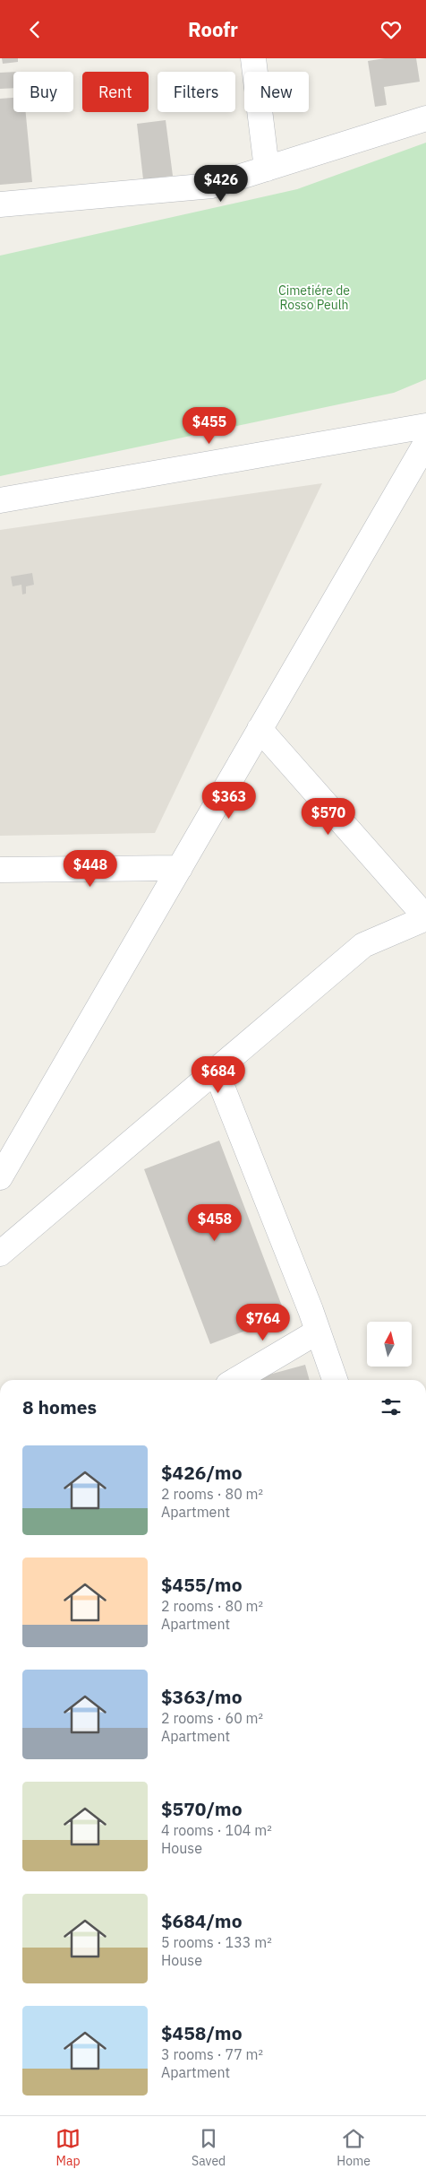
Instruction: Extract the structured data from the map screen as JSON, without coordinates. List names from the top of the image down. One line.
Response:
{"parks":["Cimetiére de Rosso Peulh"],"north":"top","page":{"header":"Roofr","chip":["Buy","Rent","Filters","New"],"price":["$426","$455","$363","$570","$448","$684","$458","$764"],"heading":"8 homes","list":[{"name":"$426/mo","note":"2 rooms · 80 m² · Apartment"},{"name":"$455/mo","note":"2 rooms · 80 m² · Apartment"},{"name":"$363/mo","note":"2 rooms · 60 m² · Apartment"},{"name":"$570/mo","note":"4 rooms · 104 m² · House"},{"name":"$684/mo","note":"5 rooms · 133 m² · House"},{"name":"$458/mo","note":"3 rooms · 77 m² · Apartment"}],"tabs":["Map","Saved","Home"]}}
